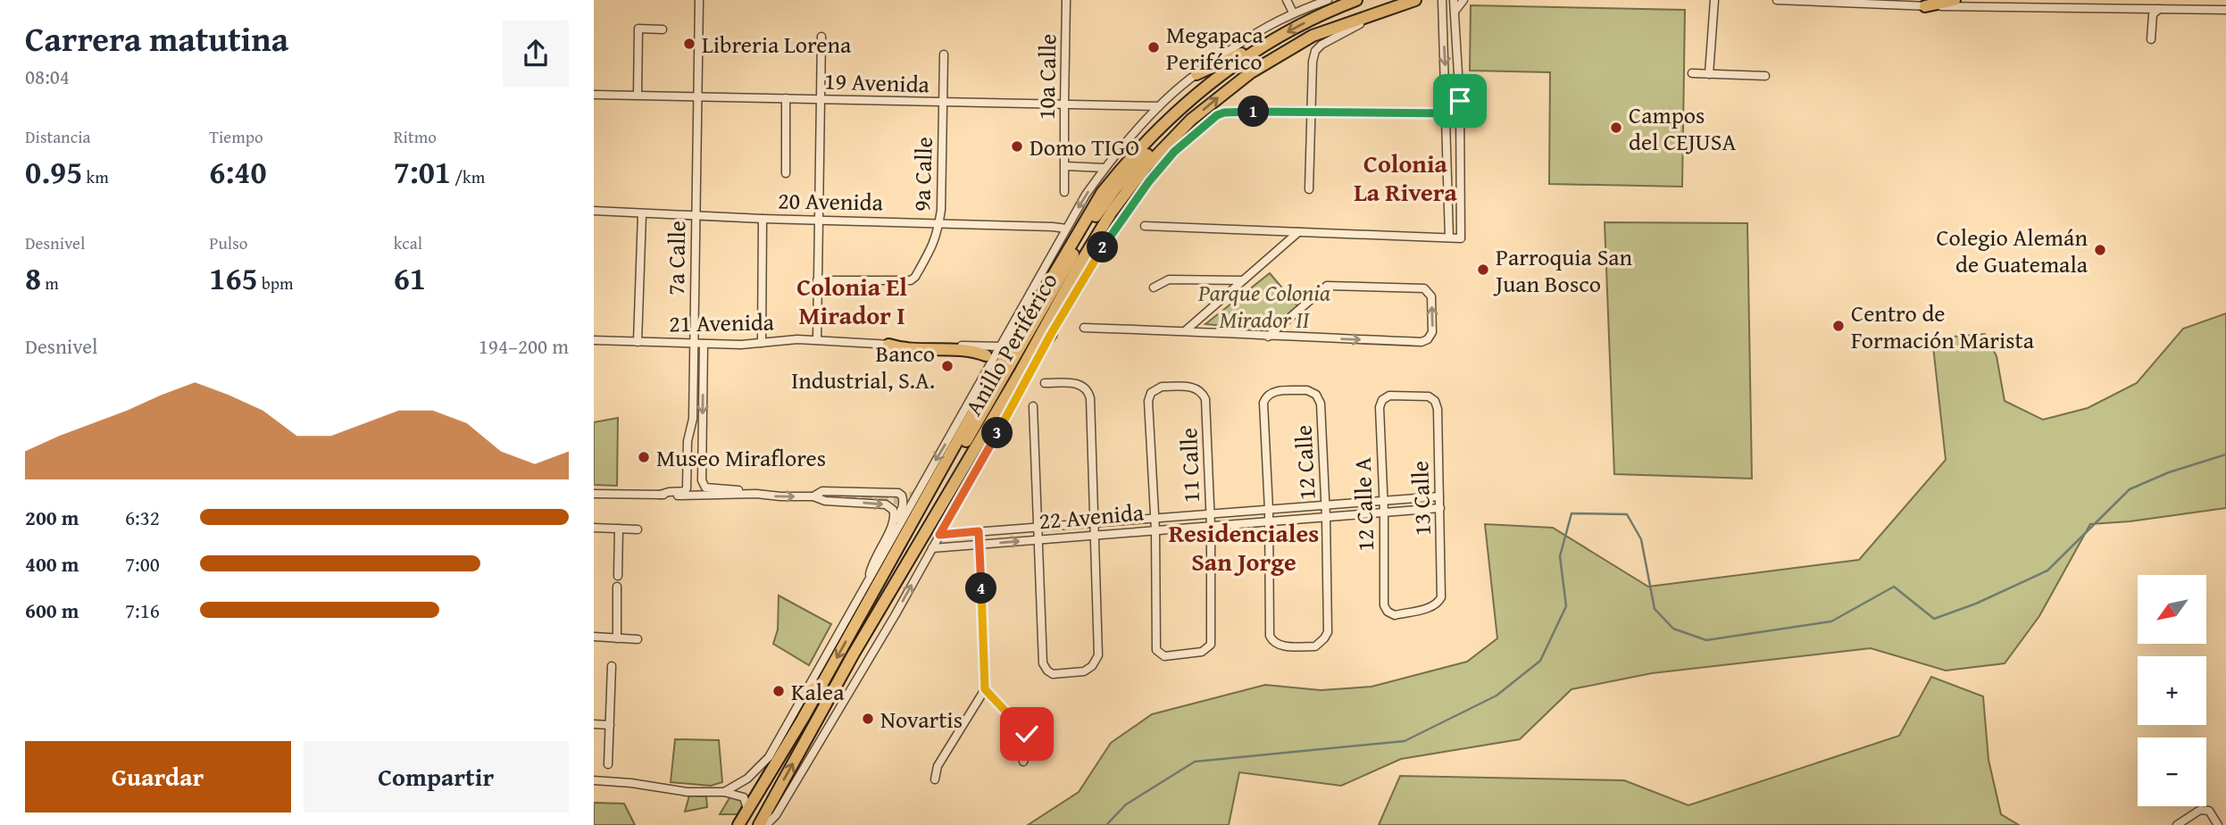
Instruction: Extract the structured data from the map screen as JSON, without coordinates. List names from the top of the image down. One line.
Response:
{"streets":{"highway":["Anillo Periférico"],"street":["10a Calle","19 Avenida","9a Calle","20 Avenida","7a Calle","21 Avenida","12 Calle","11 Calle","13 Calle","12 Calle A","22 Avenida"]},"crossings":[["10a Calle","19 Avenida"],["19 Avenida","9a Calle"],["19 Avenida","7a Calle"],["19 Avenida","Anillo Periférico"],["9a Calle","20 Avenida"],["20 Avenida","7a Calle"],["20 Avenida","Anillo Periférico"],["7a Calle","21 Avenida"],["21 Avenida","Anillo Periférico"],["Anillo Periférico","22 Avenida"],["12 Calle","22 Avenida"],["11 Calle","22 Avenida"],["13 Calle","12 Calle A"],["13 Calle","22 Avenida"],["12 Calle A","22 Avenida"]],"districts":["Colonia La Rivera","Colonia El Mirador I","Residenciales San Jorge"],"parks":["Parque Colonia Mirador II"],"places":["Libreria Lorena","Megapaca Periférico","Campos del CEJUSA","Domo TIGO","Colegio Alemán de Guatemala","Parroquia San Juan Bosco","Centro de Formación Marista","Banco Industrial, S.A.","Museo Miraflores","Kalea","Novartis"],"north":"bottom left","page":{"heading":["Carrera matutina","08:04"],"pins":["1","2","3","4"],"stats":[["Distancia","0.95 km"],["Tiempo","6:40"],["Ritmo","7:01 /km"],["Desnivel","8 m"],["Pulso","165 bpm"],["kcal","61"]],"chart":["Desnivel","194–200 m"],"list":[{"name":"200 m","note":"6:32"},{"name":"400 m","note":"7:00"},{"name":"600 m","note":"7:16"}],"map_buttons":["+","−"],"buttons":["Guardar","Compartir"]}}
